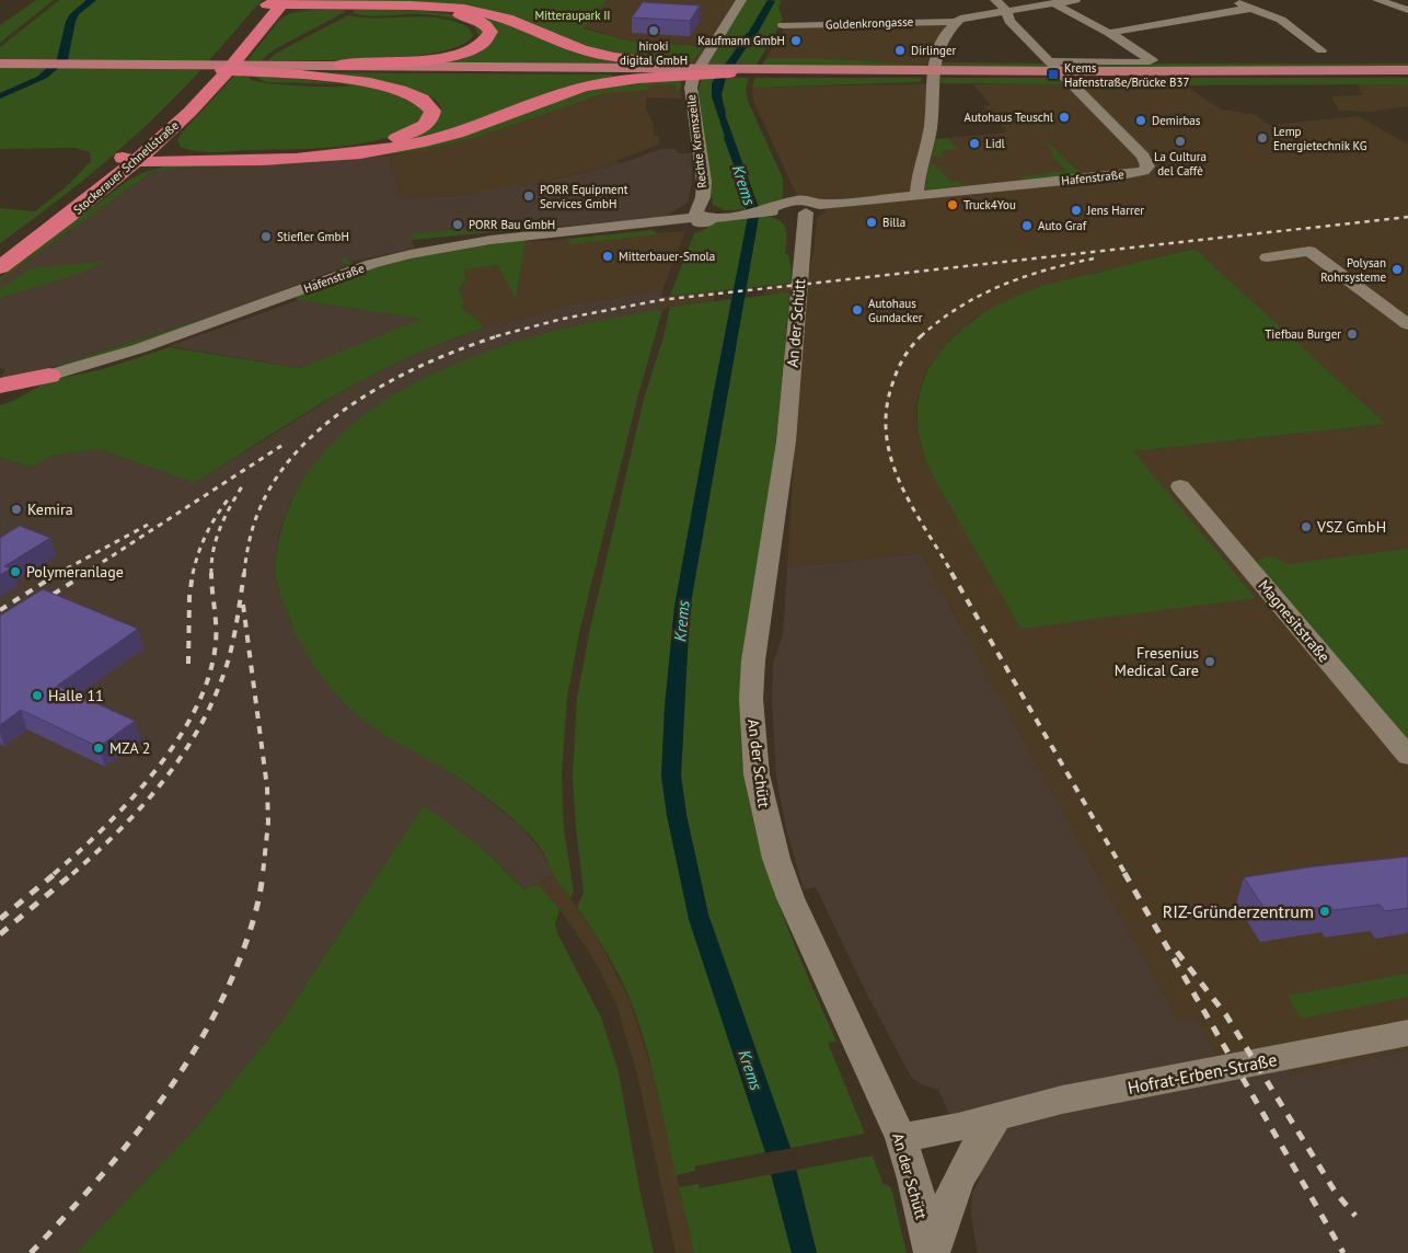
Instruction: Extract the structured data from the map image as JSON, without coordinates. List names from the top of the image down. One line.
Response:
{"streets":{"highway":["Stockerauer Schnellstraße"],"street":["Goldenkrongasse","Rechte Kremszeile","Hafenstraße","An der Schütt","Magnesitstraße","Hofrat-Erben-Straße"]},"crossings":[["Goldenkrongasse","Hafenstraße"],["Rechte Kremszeile","Hafenstraße"],["Hafenstraße","An der Schütt"],["An der Schütt","Hofrat-Erben-Straße"]],"water":["Krems"],"parks":["Mitteraupark II"],"places":{"other":["hiroki digital GmbH","Kaufmann GmbH","Dirlinger","Autohaus Teuschl","Demirbas","Lemp Energietechnik KG","La Cultura del Caffè","Lidl","PORR Equipment Services GmbH","Truck4You","Jens Harrer","Billa","PORR Bau GmbH","Auto Graf","Stiefler GmbH","Mitterbauer-Smola","Polysan Rohrsysteme","Autohaus Gundacker","Tiefbau Burger","Kemira","VSZ GmbH","Polymeranlage","Fresenius Medical Care","Halle 11","MZA 2","RIZ-Gründerzentrum"],"transit":["Krems Hafenstraße/Brücke B37"]}}
